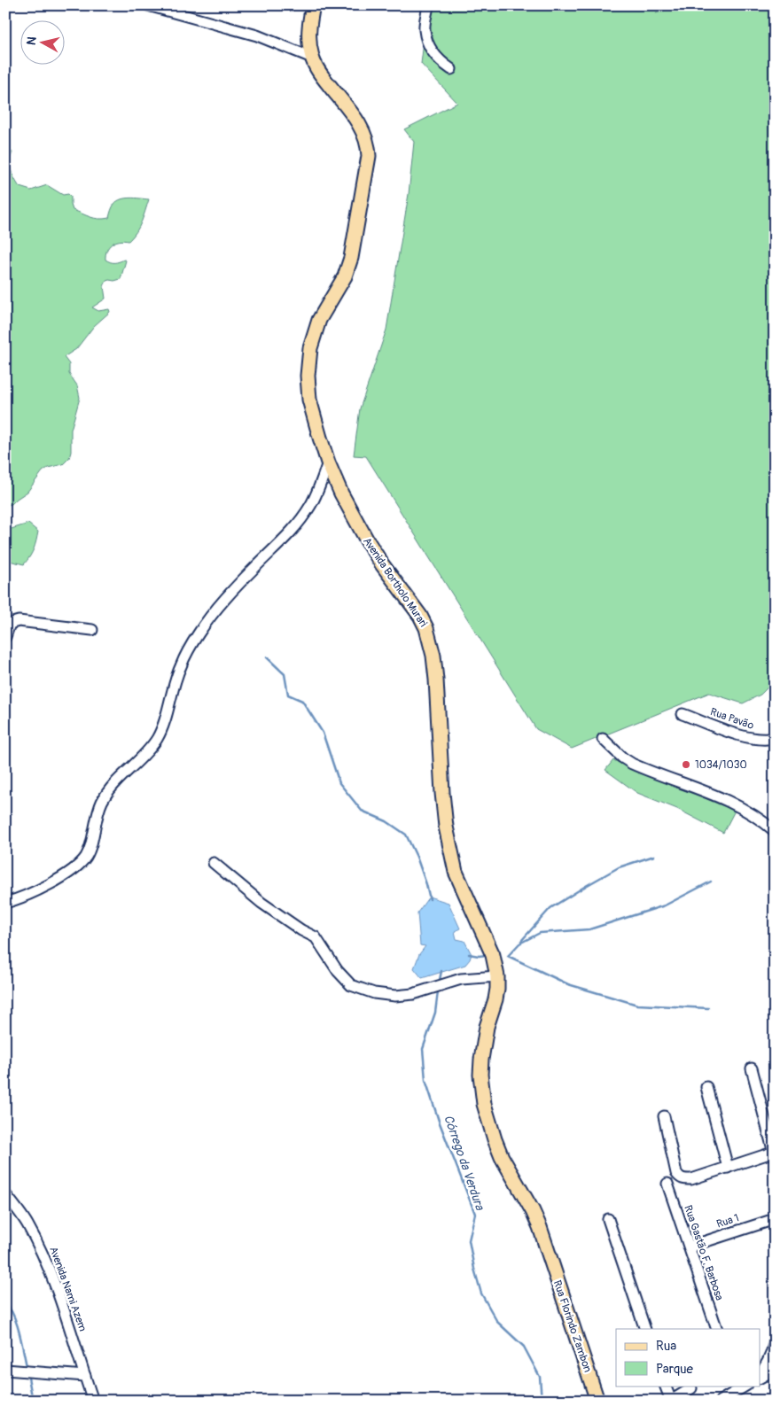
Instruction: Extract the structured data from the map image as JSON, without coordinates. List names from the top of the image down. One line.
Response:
{"streets":{"main road":["Avenida Bortholo Murari","Rua Florindo Zambon"],"street":["Rua Pavão","Rua 1","Rua Gastão F. Barbosa","Avenida Nami Azem"]},"crossings":[["Avenida Bortholo Murari","Rua Florindo Zambon"],["Rua 1","Rua Gastão F. Barbosa"]],"water":["Córrego da Verdura"],"places":["1034/1030"],"legend":["Rua","Parque"],"north":"left"}
